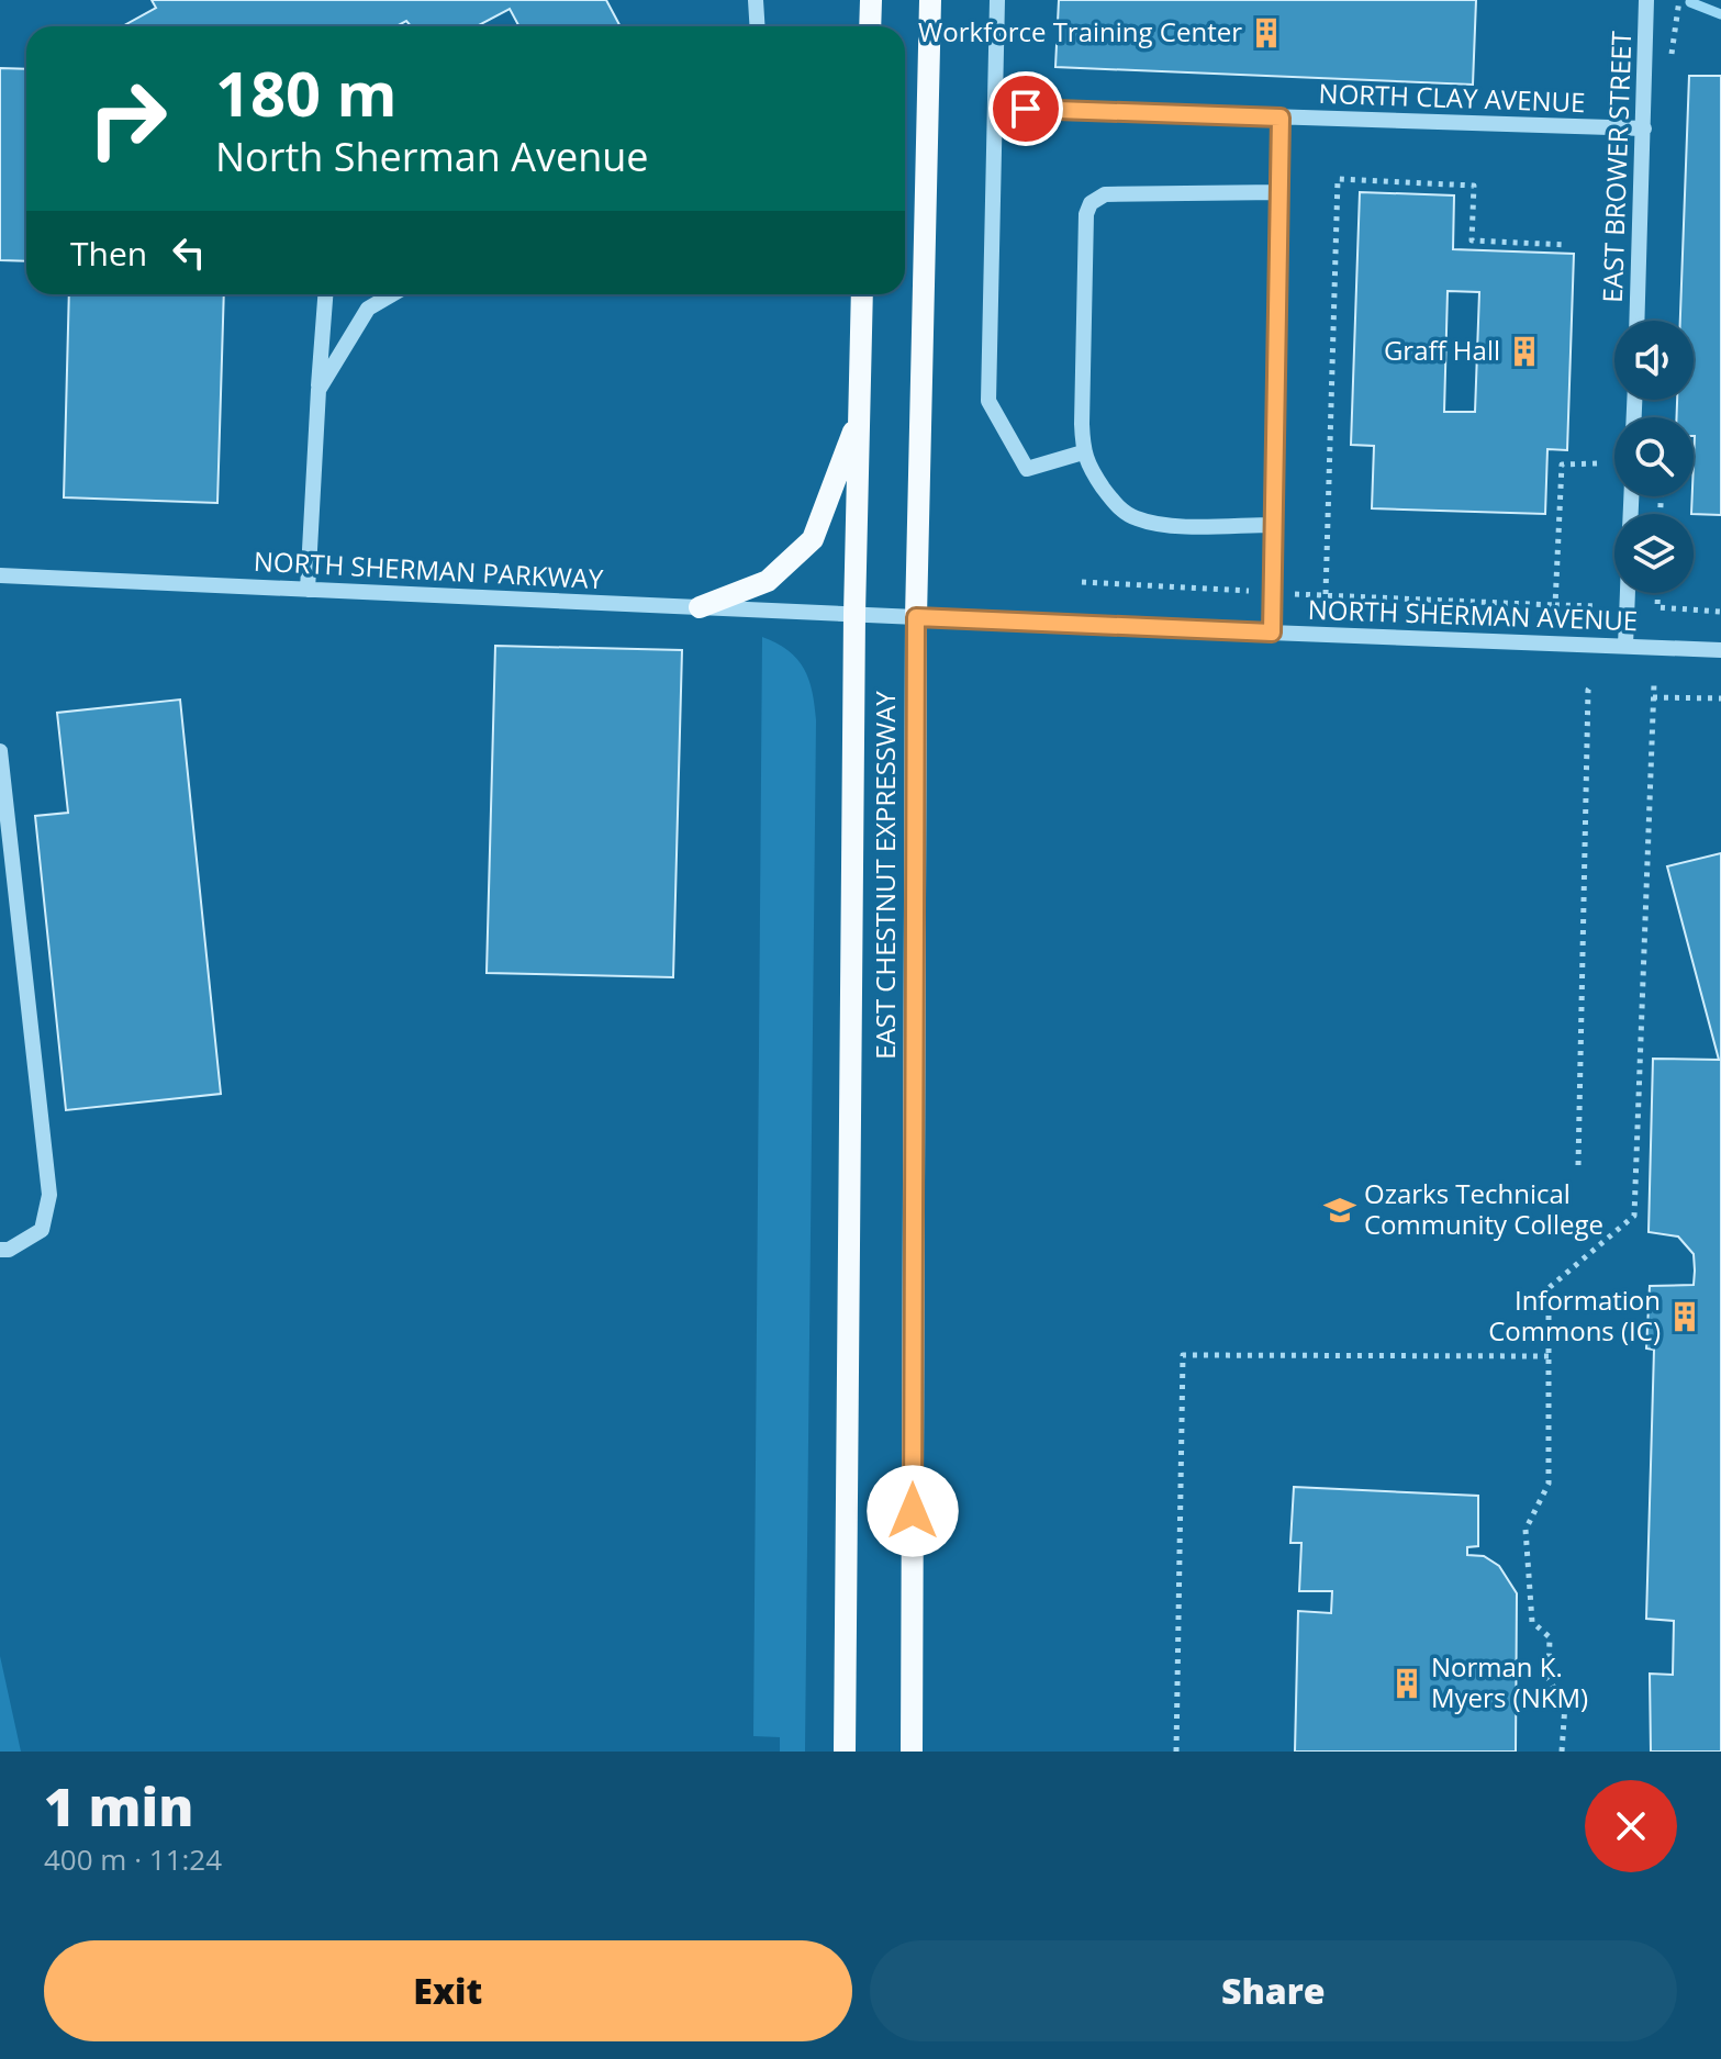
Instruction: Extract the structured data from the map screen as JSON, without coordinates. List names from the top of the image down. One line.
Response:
{"streets":{"main road":["EAST CHESTNUT EXPRESSWAY"],"street":["NORTH CLAY AVENUE","EAST BROWER STREET","NORTH SHERMAN PARKWAY","NORTH SHERMAN AVENUE"]},"crossings":[["NORTH CLAY AVENUE","EAST BROWER STREET"],["NORTH SHERMAN PARKWAY","NORTH SHERMAN AVENUE"],["NORTH SHERMAN PARKWAY","EAST CHESTNUT EXPRESSWAY"],["NORTH SHERMAN AVENUE","EAST CHESTNUT EXPRESSWAY"]],"places":{"building":["Workforce Training Center","Graff Hall","Information Commons (IC)","Norman K. Myers (NKM)"],"school or university":["Ozarks Technical Community College"]},"page":{"turn":["180 m","North Sherman Avenue"],"then":"Then","heading":["1 min","400 m · 11:24"],"buttons":["Exit","Share"]}}
